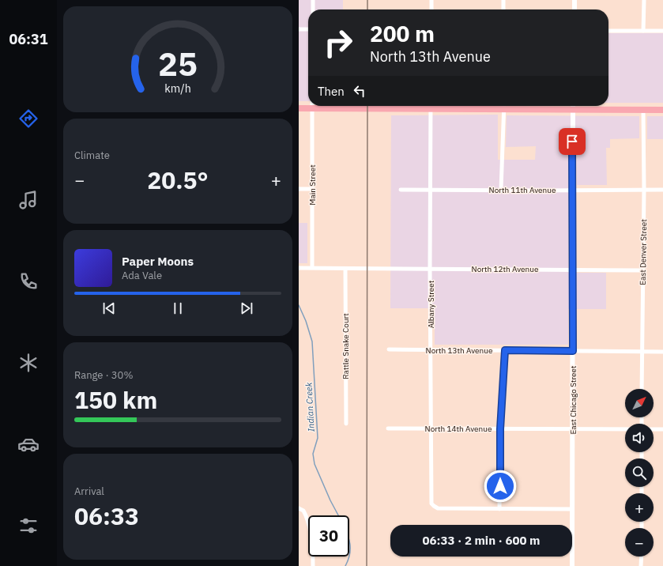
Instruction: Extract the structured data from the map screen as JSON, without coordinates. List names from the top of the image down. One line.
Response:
{"streets":{"street":["Main Street","North 11th Avenue","East Denver Street","North 12th Avenue","Albany Street","Rattle Snake Court","North 13th Avenue","East Chicago Street","North 14th Avenue"]},"crossings":[["Main Street","North 12th Avenue"],["North 11th Avenue","East Denver Street"],["North 11th Avenue","Albany Street"],["North 11th Avenue","East Chicago Street"],["East Denver Street","North 12th Avenue"],["East Denver Street","North 13th Avenue"],["North 12th Avenue","Albany Street"],["North 12th Avenue","Rattle Snake Court"],["North 12th Avenue","East Chicago Street"],["Albany Street","North 13th Avenue"],["Albany Street","North 14th Avenue"],["North 13th Avenue","East Chicago Street"],["East Chicago Street","North 14th Avenue"]],"water":["Indian Creek"],"north":"top right","page":{"tabs":"06:31","turn":["200 m","North 13th Avenue"],"then":"Then","tile":["Climate",["Range · 30%","150 km"],["Arrival","06:33"]],"heat":["−","20.5°","+"],"song":["Paper Moons","Ada Vale"],"map_buttons":["+","−"],"limit":"30","trip":"06:33 · 2 min · 600 m","gauge":["25","km/h"]}}
